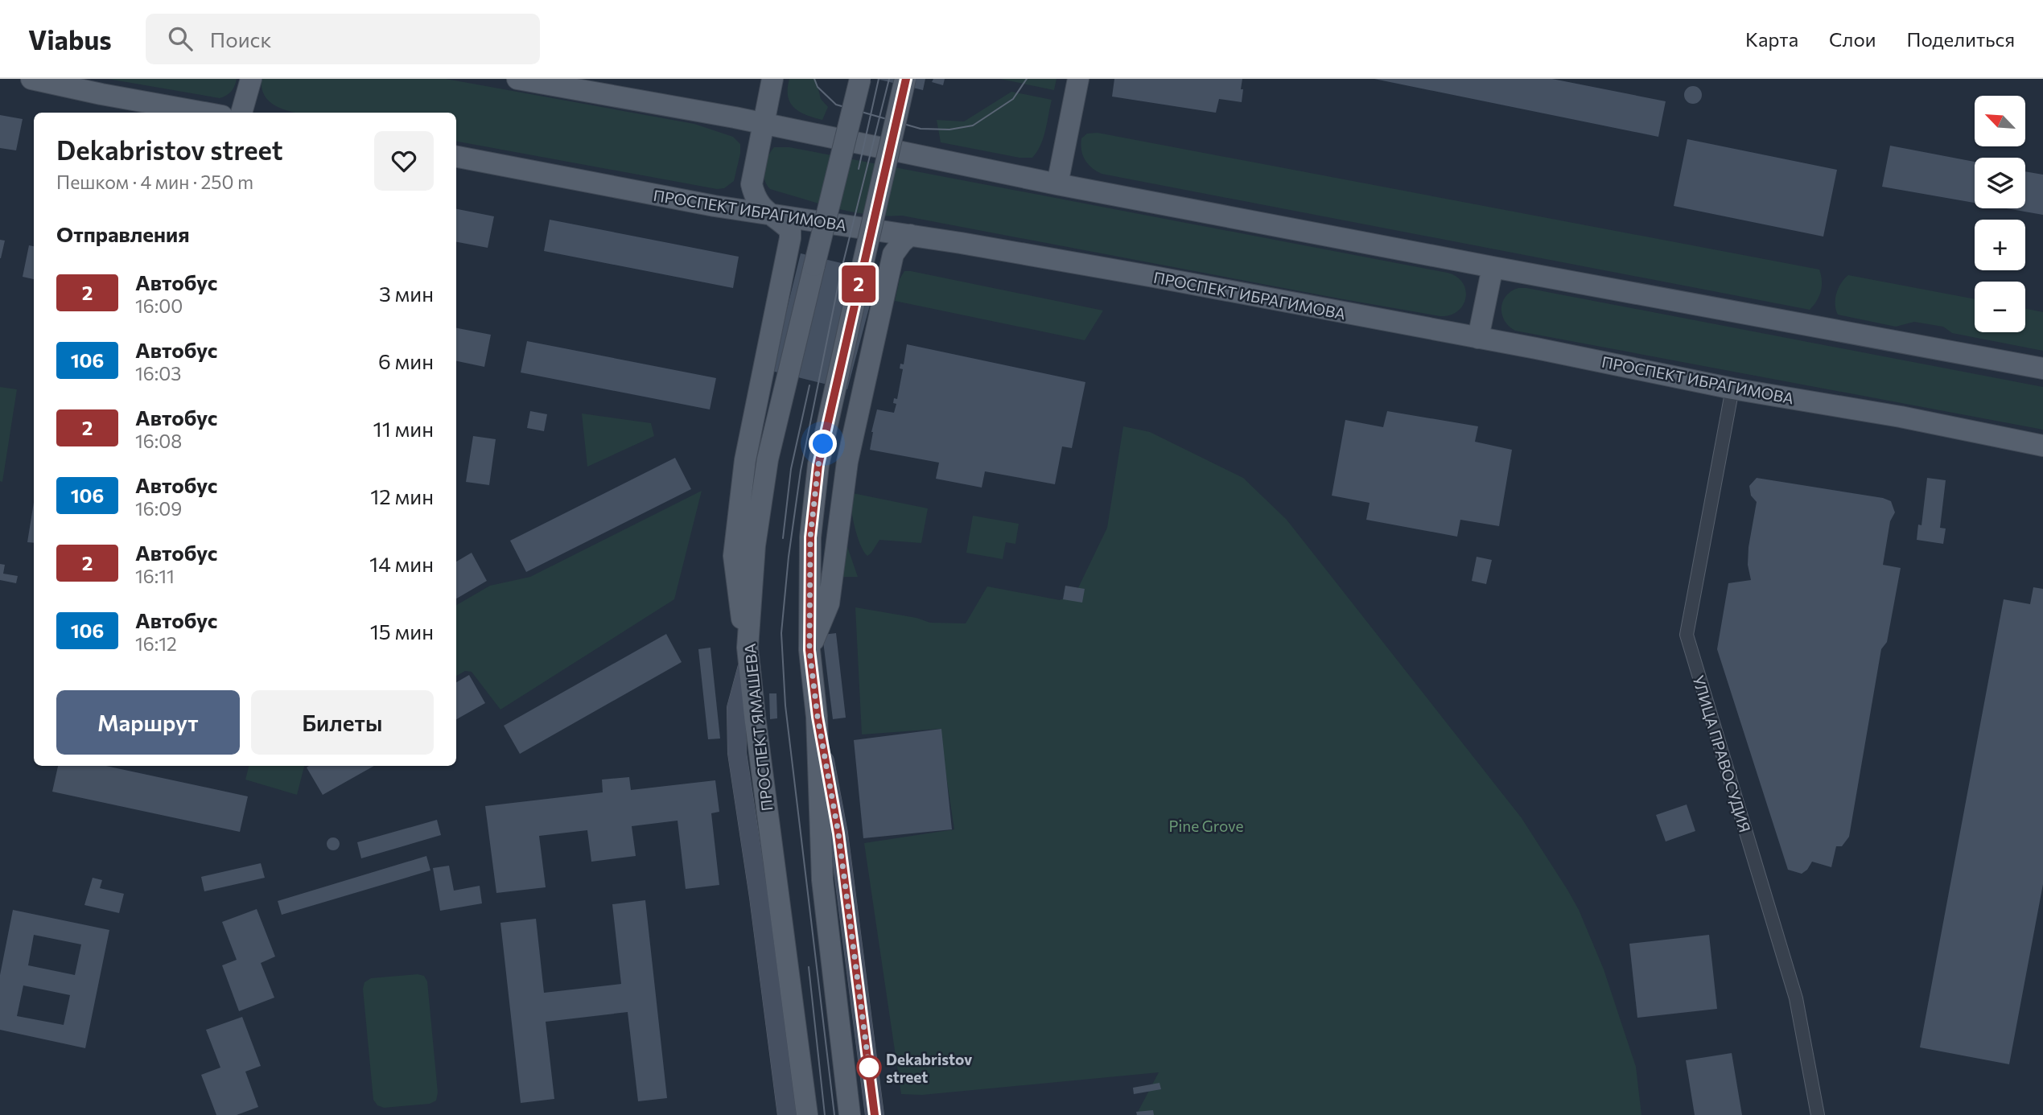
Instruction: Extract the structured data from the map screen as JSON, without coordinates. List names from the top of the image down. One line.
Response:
{"streets":{"main road":["ПРОСПЕКТ ИБРАГИМОВА","ПРОСПЕКТ ЯМАШЕВА"],"street":["УЛИЦА ПРАВОСУДИЯ"]},"crossings":[["ПРОСПЕКТ ИБРАГИМОВА","УЛИЦА ПРАВОСУДИЯ"]],"parks":["Pine Grove"],"places":["Dekabristov street"],"lines":["bus line 2"],"north":"top left","page":{"header":"Viabus","search":"Поиск","nav":["Карта","Слои","Поделиться"],"on_map":"2","map_buttons":["+","−"],"heading":[["Dekabristov street","Пешком · 4 мин · 250 m"],"Отправления"],"list":[{"mark":"2","name":"Автобус","note":"16:00","value":"3 мин"},{"mark":"106","name":"Автобус","note":"16:03","value":"6 мин"},{"mark":"2","name":"Автобус","note":"16:08","value":"11 мин"},{"mark":"106","name":"Автобус","note":"16:09","value":"12 мин"},{"mark":"2","name":"Автобус","note":"16:11","value":"14 мин"},{"mark":"106","name":"Автобус","note":"16:12","value":"15 мин"}],"buttons":["Маршрут","Билеты"]}}
